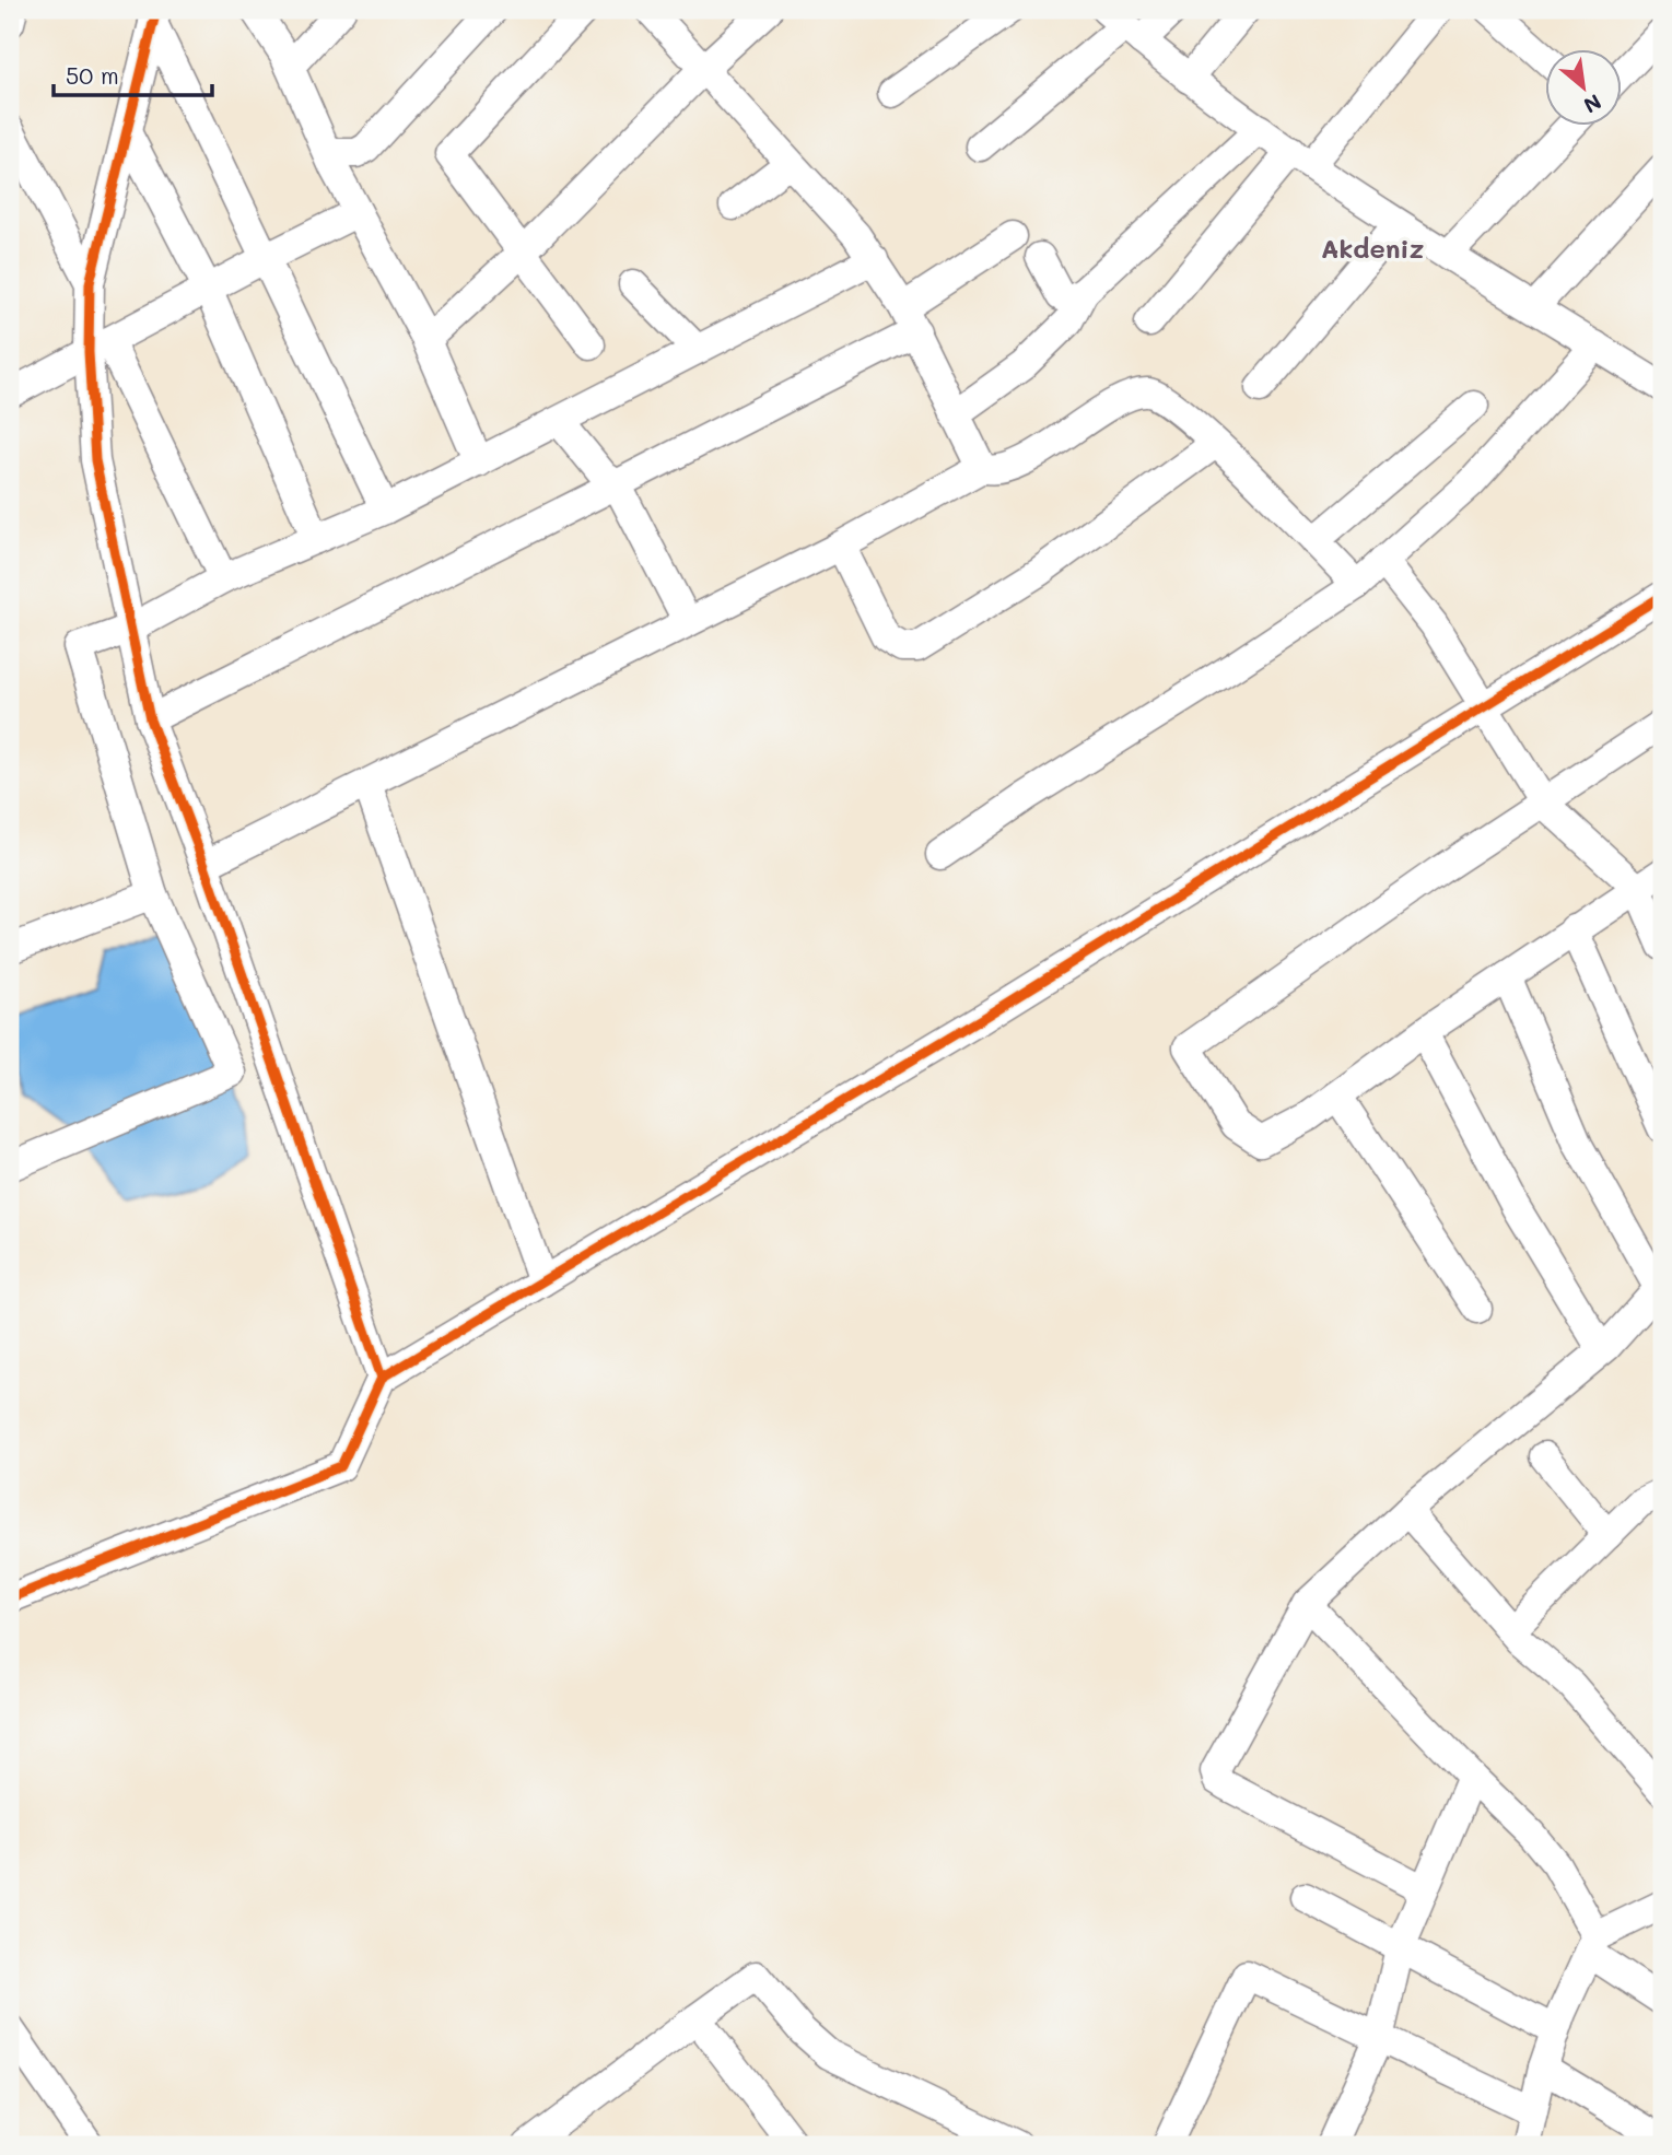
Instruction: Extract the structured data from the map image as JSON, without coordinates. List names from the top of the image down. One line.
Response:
{"districts":["Akdeniz"],"scale_bar":"50 m","north":"bottom right"}
